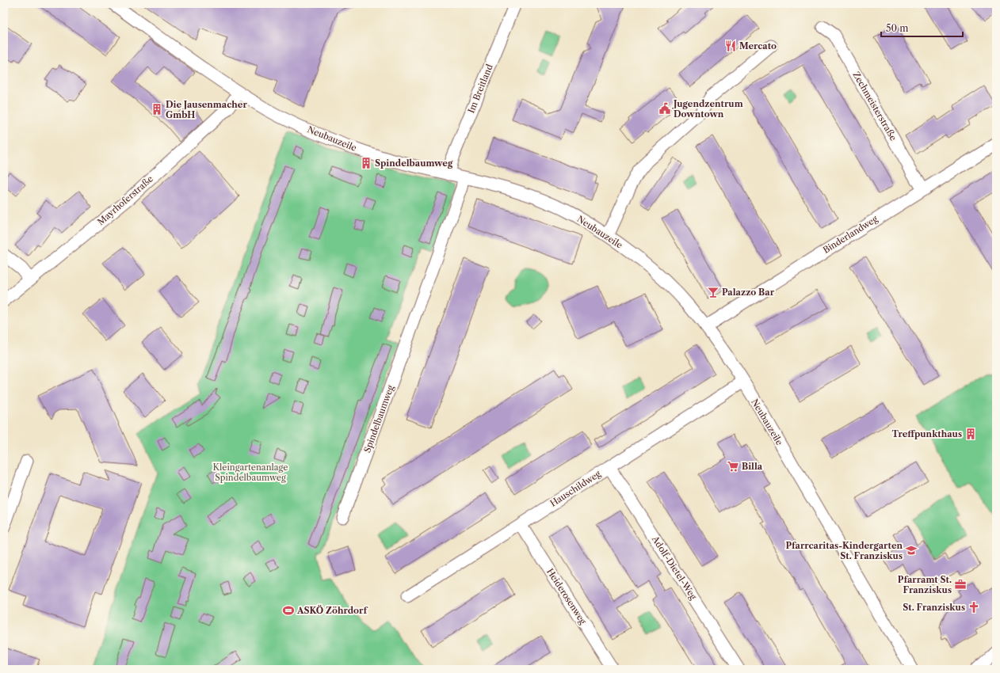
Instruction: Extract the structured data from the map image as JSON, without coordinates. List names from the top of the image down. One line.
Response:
{"streets":{"street":["Im Breitland","Zechmeisterstraße","Neubauzeile","Mayrhoferstraße","Binderlandweg","Spindelbaumweg","Hauschildweg","Adolf-Dietel-Weg","Heiderosenweg"]},"crossings":[["Im Breitland","Neubauzeile"],["Zechmeisterstraße","Binderlandweg"],["Neubauzeile","Mayrhoferstraße"],["Neubauzeile","Binderlandweg"],["Neubauzeile","Spindelbaumweg"],["Neubauzeile","Hauschildweg"],["Hauschildweg","Adolf-Dietel-Weg"],["Hauschildweg","Heiderosenweg"]],"parks":["Kleingartenanlage Spindelbaumweg"],"places":{"restaurant":["Mercato"],"public building":["Jugendzentrum Downtown"],"building":["Die Jausenmacher GmbH","Spindelbaumweg","Treffpunkthaus"],"bar":["Palazzo Bar"],"supermarket":["Billa"],"school or university":["Pfarrcaritas-Kindergarten St. Franziskus"],"office":["Pfarramt St. Franziskus"],"church":["St. Franziskus"],"sports":["ASKÖ Zöhrdorf"]},"scale_bar":"50 m"}
